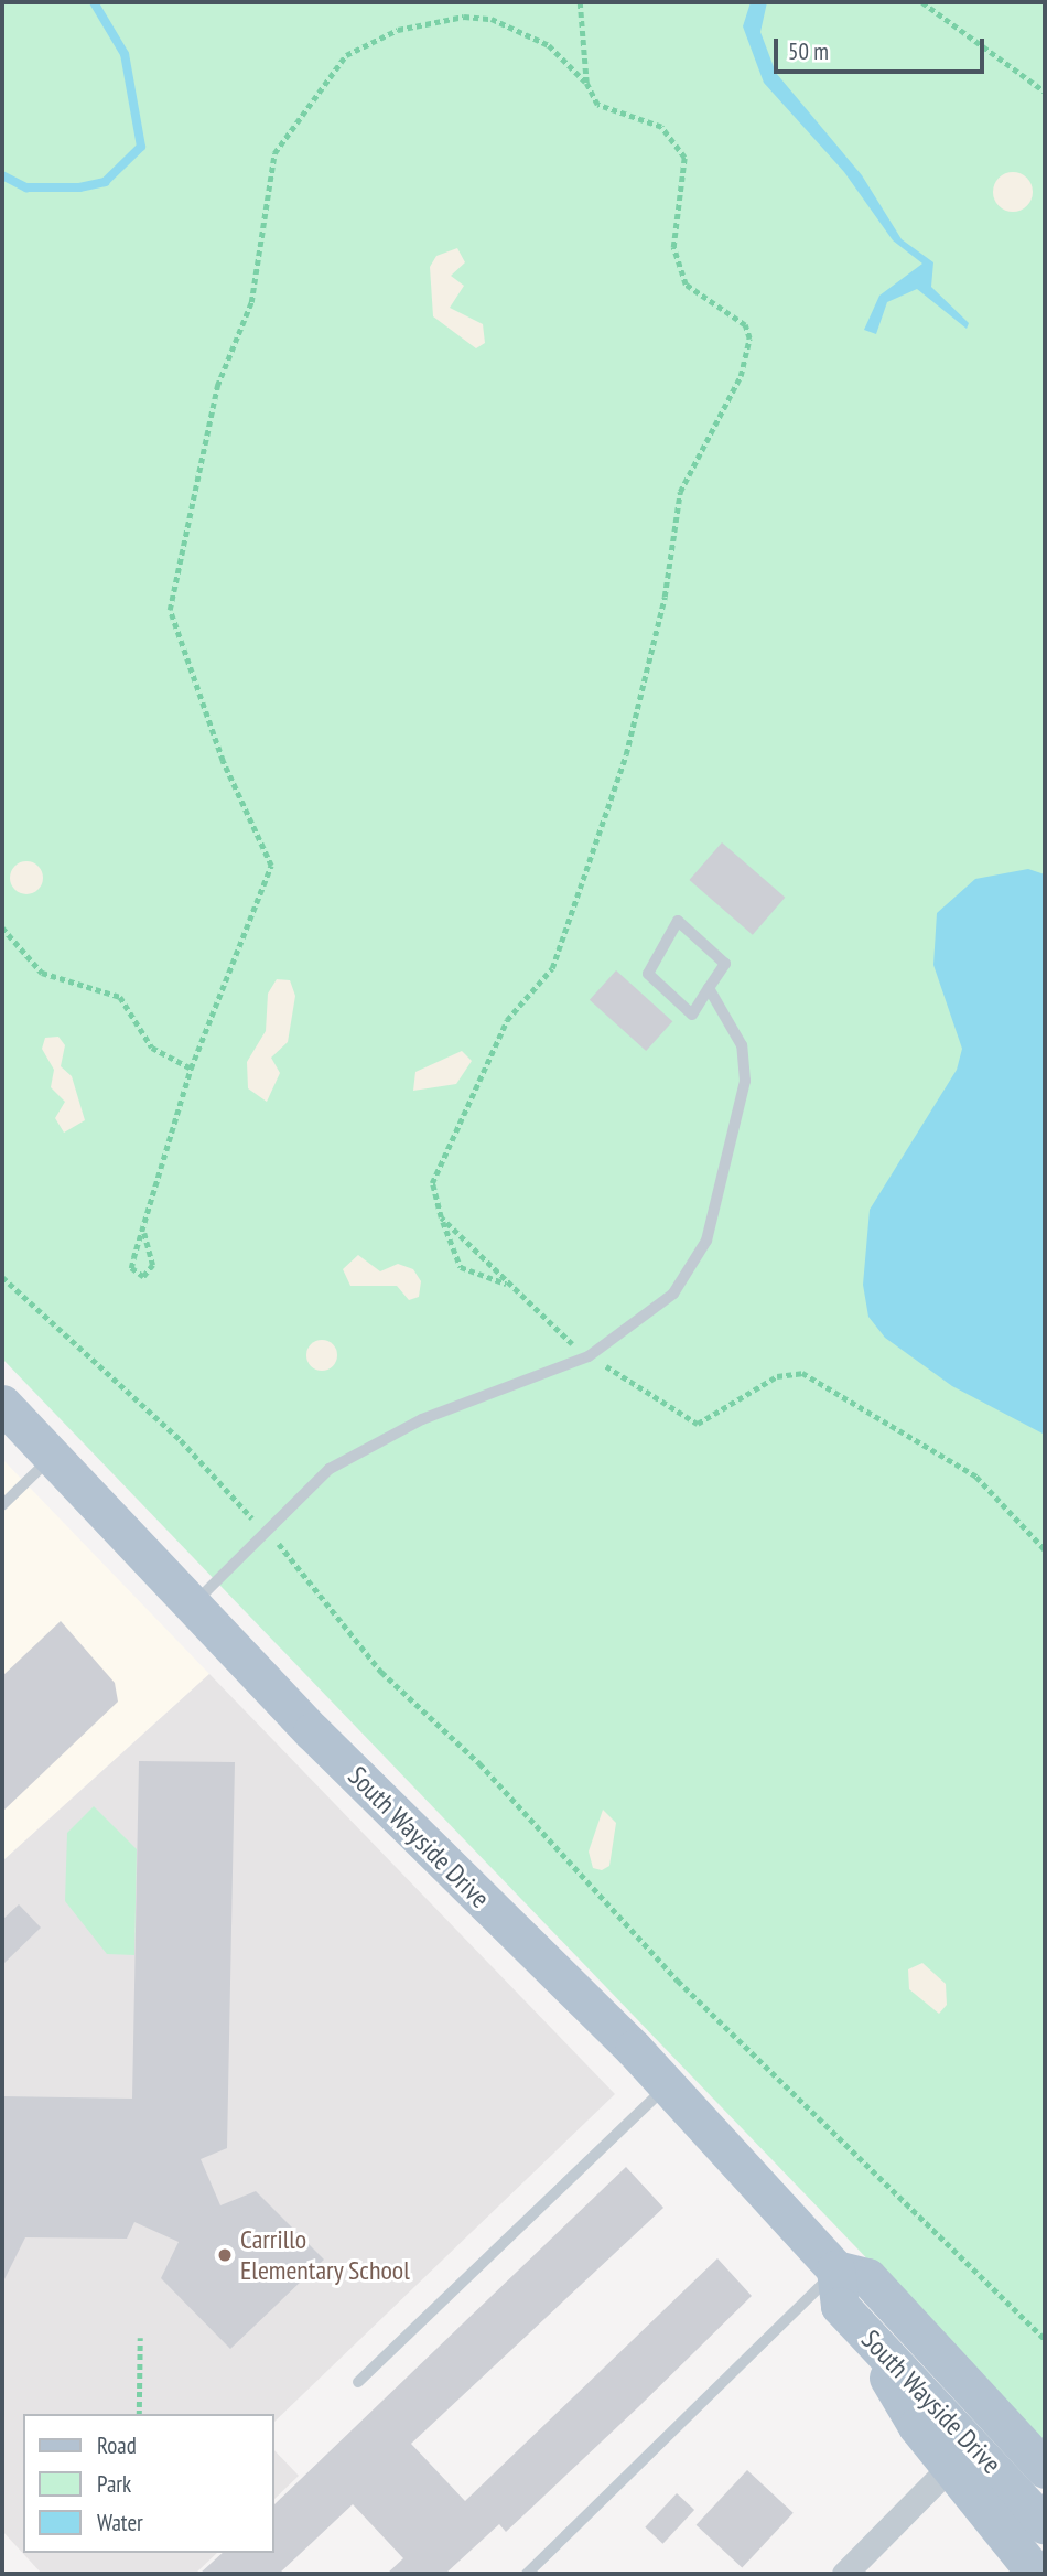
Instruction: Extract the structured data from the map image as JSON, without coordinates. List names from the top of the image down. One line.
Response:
{"streets":{"main road":["South Wayside Drive"]},"places":["Carrillo Elementary School"],"legend":["Road","Park","Water"],"scale_bar":"50 m"}
